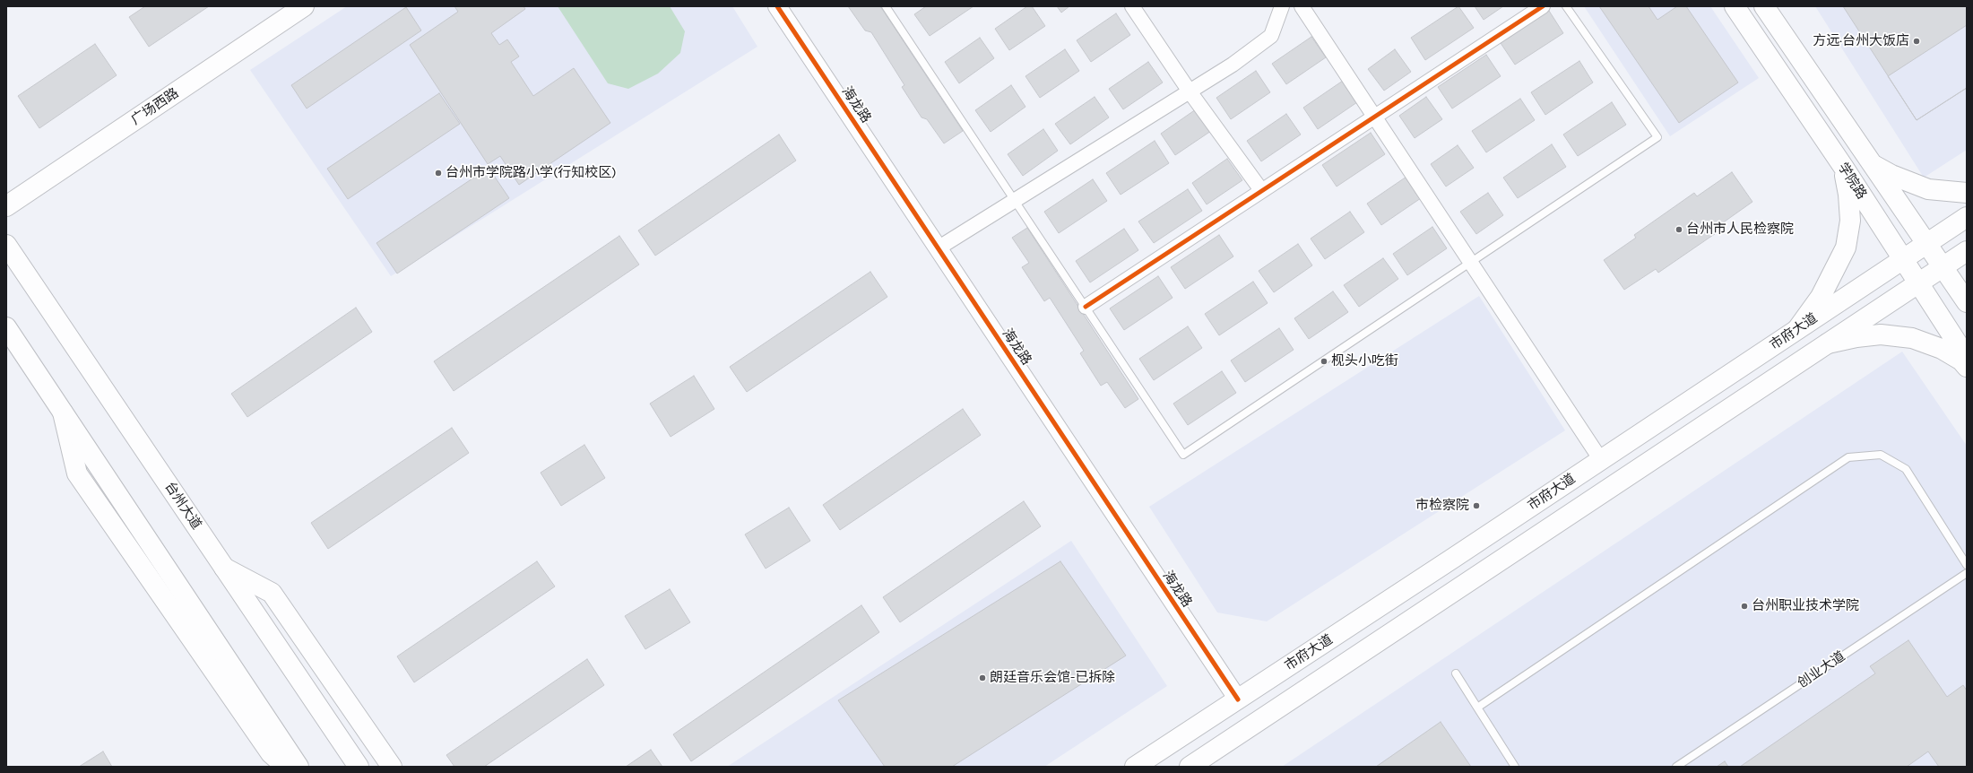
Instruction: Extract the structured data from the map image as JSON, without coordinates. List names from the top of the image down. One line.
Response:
{"streets":{"main road":["广场西路","学院路","市府大道","台州大道"],"street":["海龙路"],"lane":["创业大道"]},"crossings":[["海龙路","市府大道"],["学院路","市府大道"]],"places":["方远·台州大饭店","台州市学院路小学(行知校区)","台州市人民检察院","枧头小吃街","市检察院","台州职业技术学院","朗廷音乐会馆-已拆除"]}
